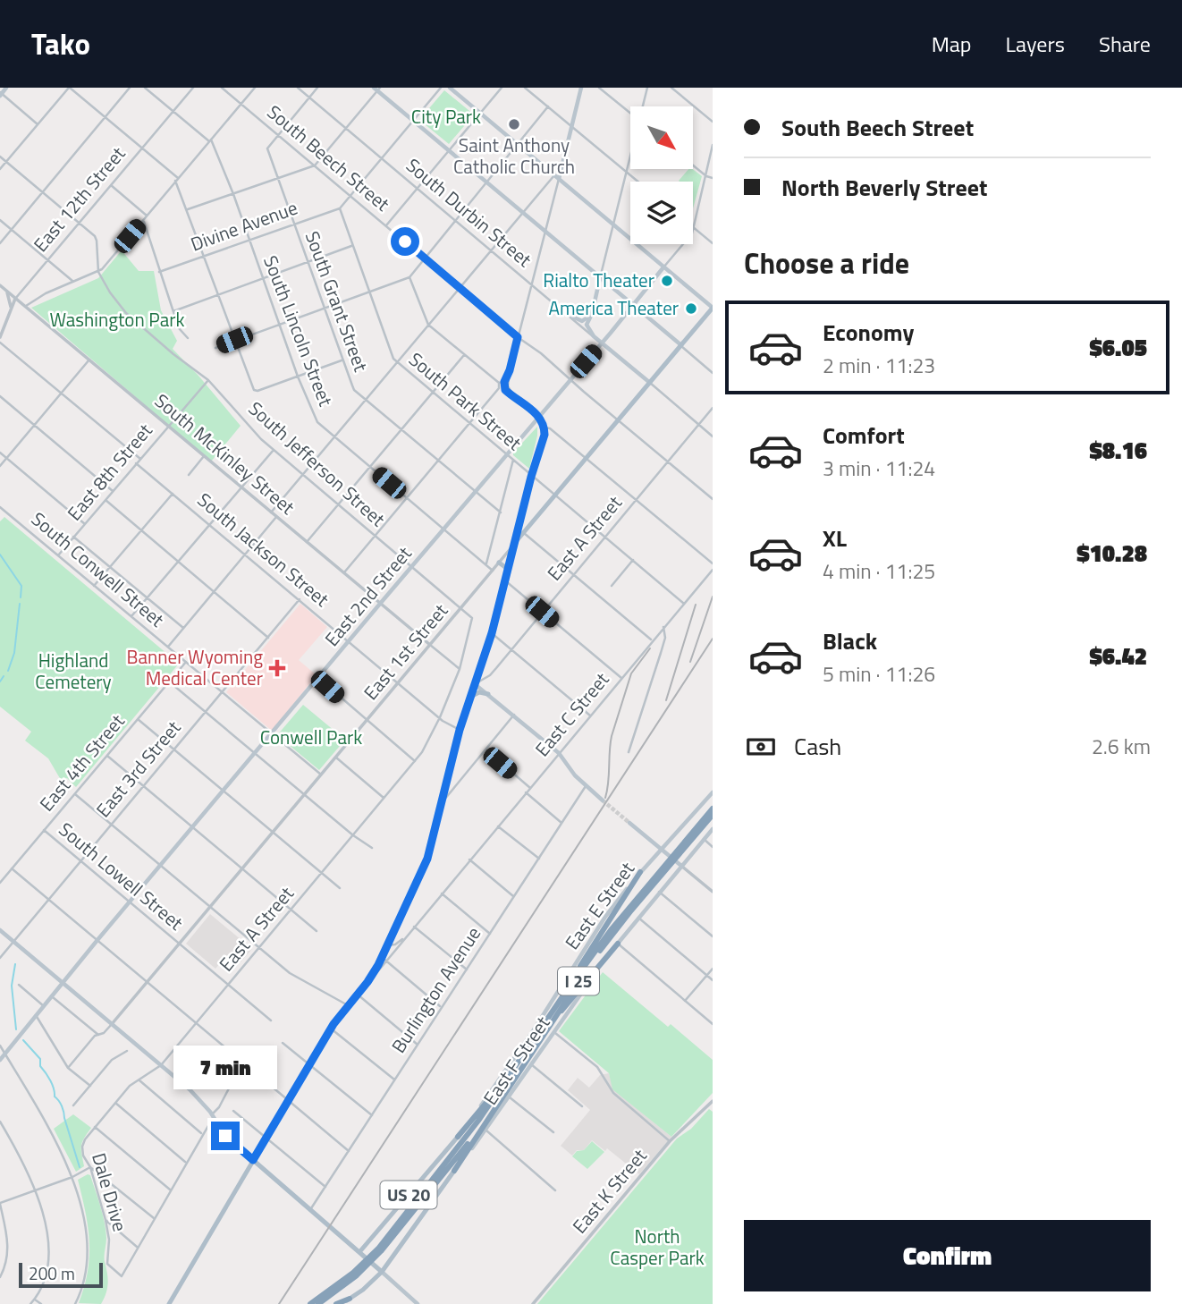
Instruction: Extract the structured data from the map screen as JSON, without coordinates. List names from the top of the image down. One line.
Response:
{"streets":{"highway":["I 25","US 20"],"main road":["South Durbin Street","East 2nd Street","East 1st Street","East E Street","East F Street"],"street":["South Beech Street","East 12th Street","Divine Avenue","South Grant Street","South Lincoln Street","South Park Street","South McKinley Street","South Jefferson Street","East 8th Street","East A Street","South Jackson Street","South Conwell Street","East C Street","East 4th Street","East 3rd Street","South Lowell Street","Burlington Avenue","East K Street","Dale Drive"]},"crossings":[["South Beech Street","South Grant Street"],["South Beech Street","East A Street"],["South Beech Street","East 2nd Street"],["South Beech Street","East 1st Street"],["East 12th Street","South Lincoln Street"],["East 12th Street","South McKinley Street"],["South Durbin Street","East 2nd Street"],["South Durbin Street","East 1st Street"],["Divine Avenue","South Grant Street"],["Divine Avenue","South Lincoln Street"],["Divine Avenue","South Park Street"],["South Grant Street","East 2nd Street"],["South Lincoln Street","East 2nd Street"],["South Lincoln Street","East 1st Street"],["South Park Street","East A Street"],["South Park Street","East 2nd Street"],["South Park Street","East 1st Street"],["South Park Street","East C Street"],["South McKinley Street","East 8th Street"],["South McKinley Street","East 2nd Street"],["South McKinley Street","East 1st Street"],["South Jefferson Street","East 8th Street"],["South Jefferson Street","East A Street"],["South Jefferson Street","East 2nd Street"],["South Jefferson Street","East 1st Street"],["East 8th Street","South Jackson Street"],["East 8th Street","South Conwell Street"],["East A Street","South Jackson Street"],["East A Street","South Lowell Street"],["East A Street","Dale Drive"],["South Jackson Street","East 2nd Street"],["South Jackson Street","East 1st Street"],["South Jackson Street","East 3rd Street"],["South Conwell Street","East 2nd Street"],["South Conwell Street","East 1st Street"],["South Conwell Street","East 4th Street"],["South Conwell Street","East 3rd Street"],["East 2nd Street","South Lowell Street"],["East 1st Street","South Lowell Street"],["East 4th Street","South Lowell Street"],["East 3rd Street","South Lowell Street"],["East E Street","US 20"],["I 25","US 20"],["East F Street","US 20"]],"parks":["City Park","Washington Park","Highland Cemetery","Conwell Park","North Casper Park"],"places":{"other":["Saint Anthony Catholic Church","Rialto Theater","America Theater"],"health":["Banner Wyoming Medical Center"]},"scale_bar":"200 m","north":"bottom right","page":{"header":"Tako","nav":["Map","Layers","Share"],"banner":["South Beech Street","North Beverly Street"],"heading":"Choose a ride","list":[{"name":"Economy","note":"2 min · 11:23","value":"$6.05"},{"name":"Comfort","note":"3 min · 11:24","value":"$8.16"},{"name":"XL","note":"4 min · 11:25","value":"$10.28"},{"name":"Black","note":"5 min · 11:26","value":"$6.42"}],"pay":["Cash","2.6 km"],"bubble":"7 min","buttons":"Confirm","scale":"200 m"}}
